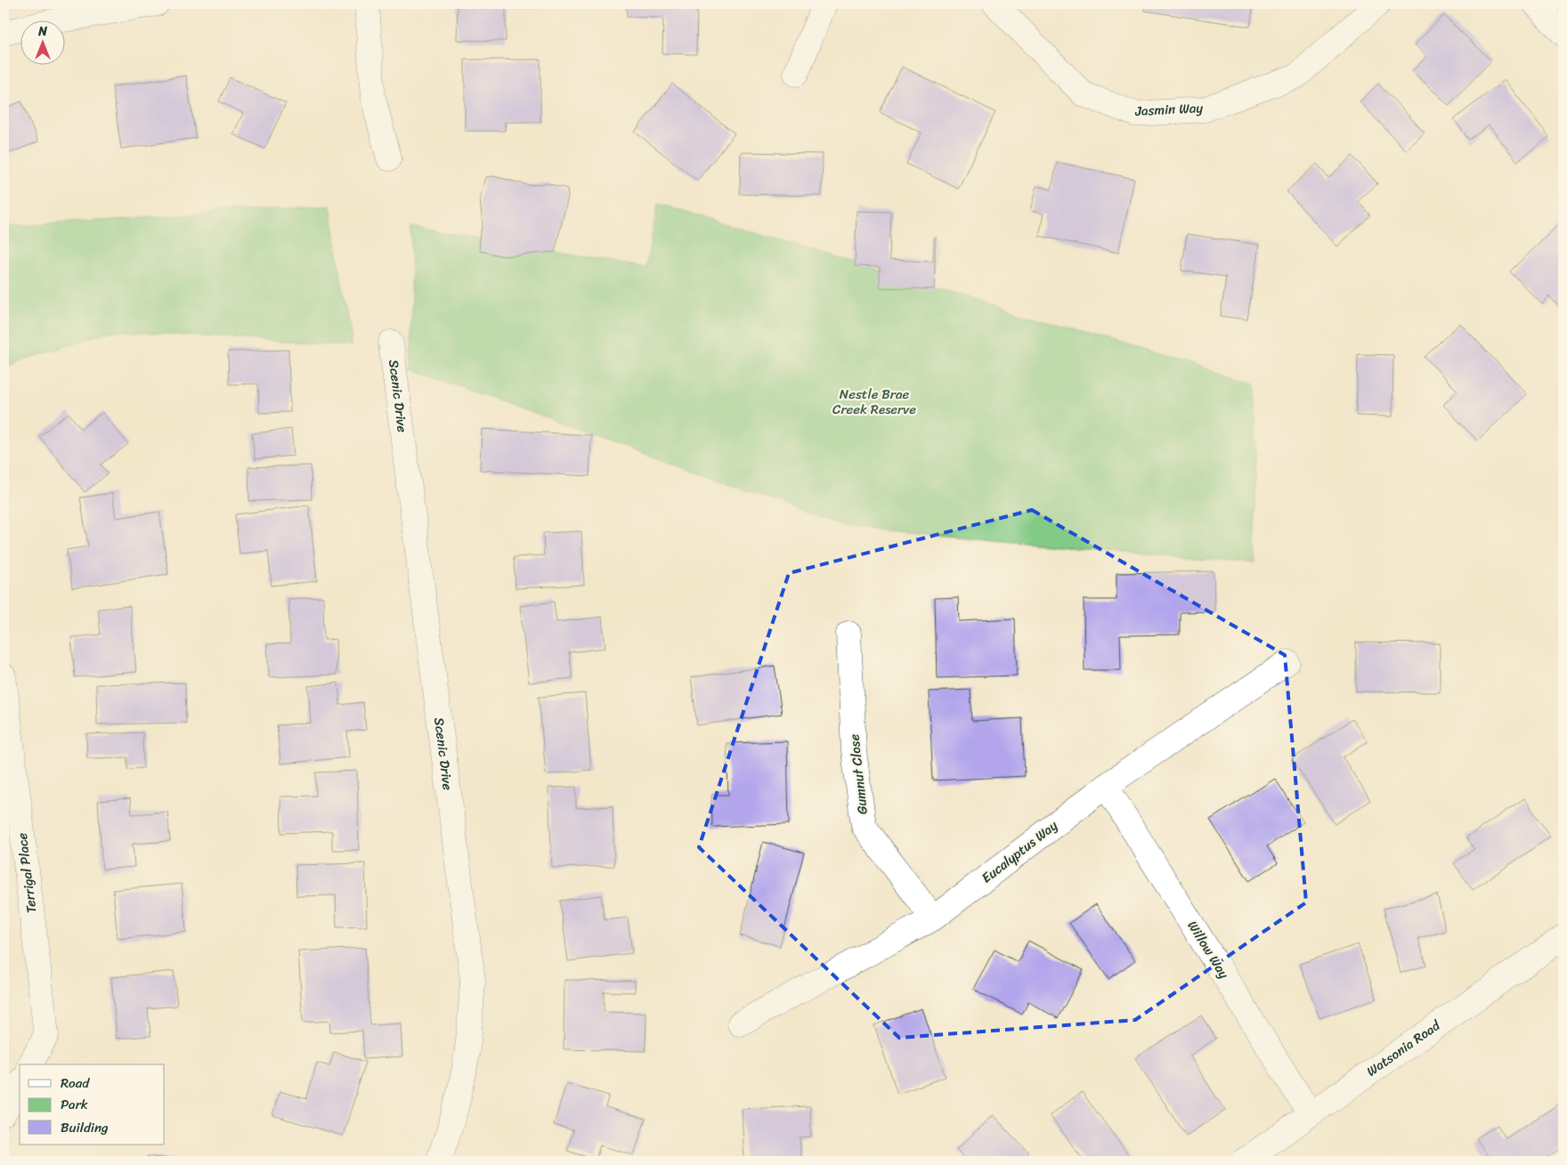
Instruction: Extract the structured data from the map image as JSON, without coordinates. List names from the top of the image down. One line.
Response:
{"streets":{"street":["Jasmin Way","Scenic Drive","Gumnut Close","Eucalyptus Way","Terrigal Place","Willow Way","Watsonia Road"]},"crossings":[["Gumnut Close","Eucalyptus Way"],["Eucalyptus Way","Willow Way"],["Willow Way","Watsonia Road"]],"parks":["Nestle Brae Creek Reserve"],"legend":["Road","Park","Building"],"north":"top"}
